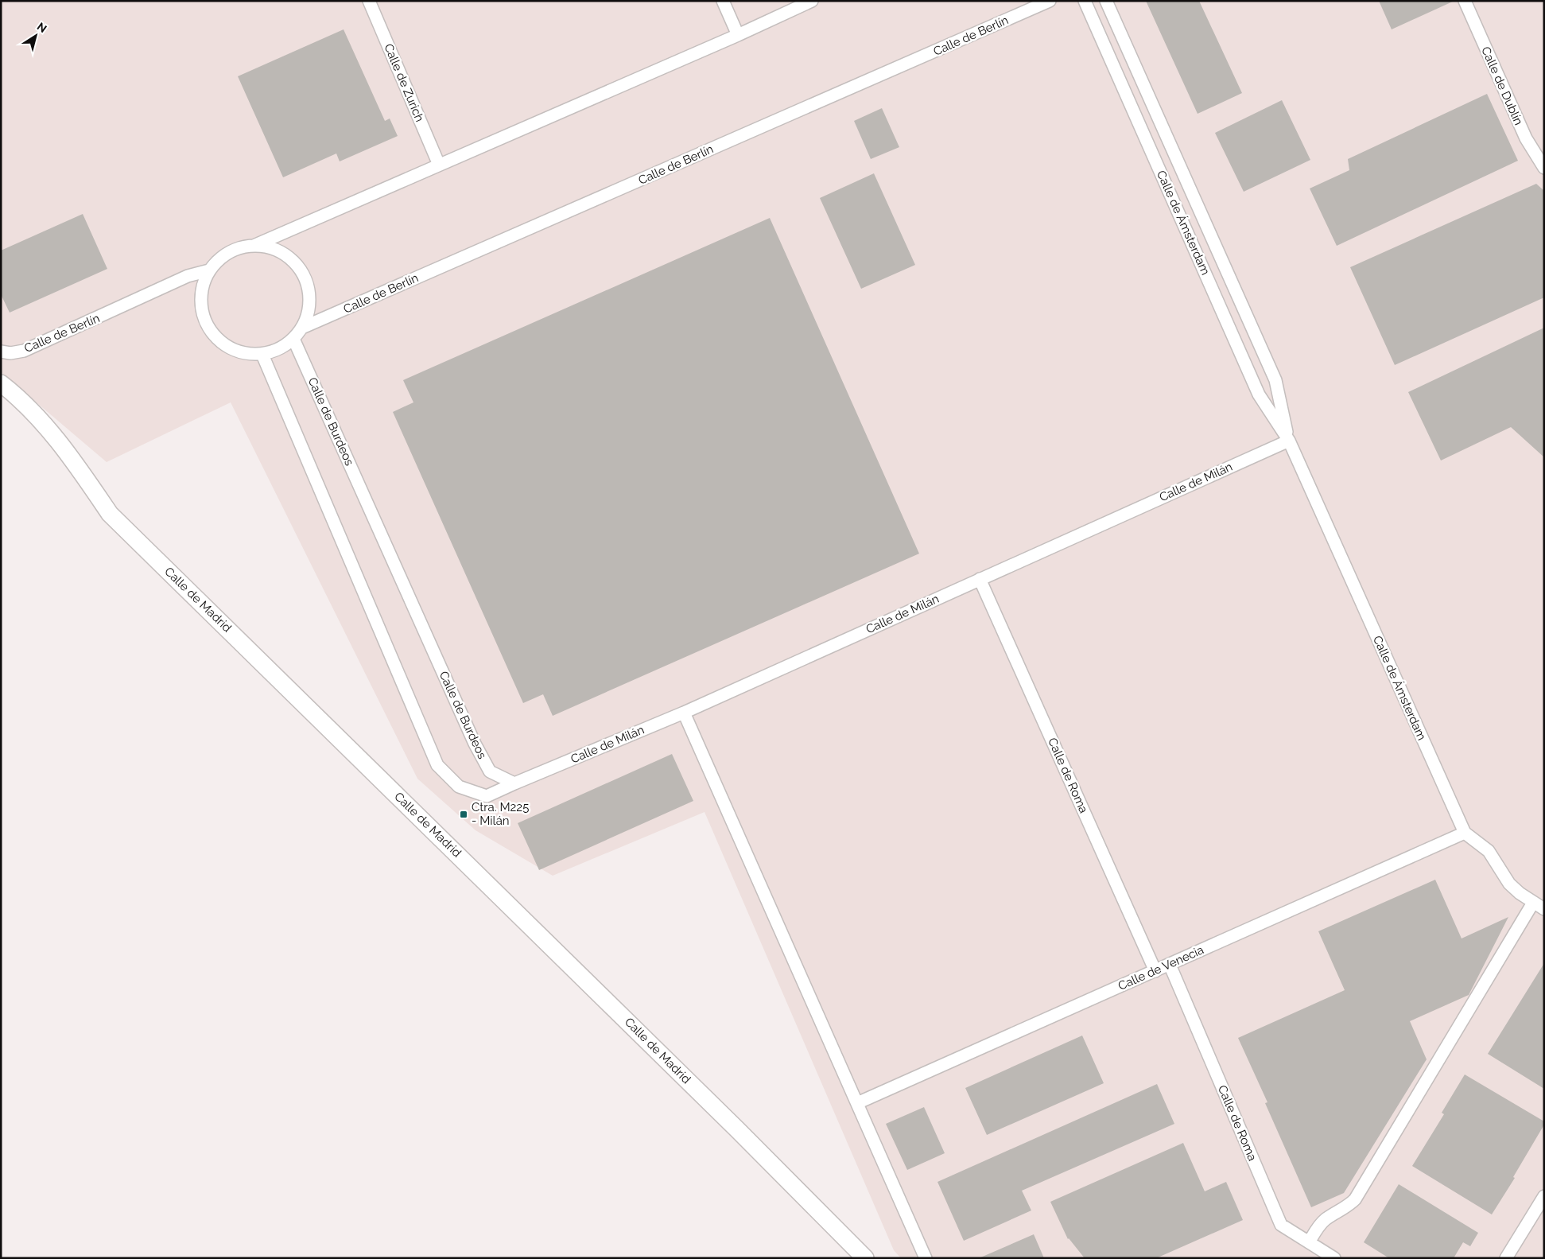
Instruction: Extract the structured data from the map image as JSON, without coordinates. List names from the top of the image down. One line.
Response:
{"streets":{"street":["Calle de Berlín","Calle de Zurich","Calle de Dublín","Calle de Ámsterdam","Calle de Burdeos","Calle de Milán","Calle de Madrid","Calle de Roma","Calle de Venecia"]},"crossings":[["Calle de Berlín","Calle de Burdeos"],["Calle de Ámsterdam","Calle de Milán"],["Calle de Ámsterdam","Calle de Venecia"],["Calle de Burdeos","Calle de Milán"],["Calle de Milán","Calle de Roma"],["Calle de Roma","Calle de Venecia"]],"places":{"transit":["Ctra. M225 - Milán"]},"north":"top right"}
